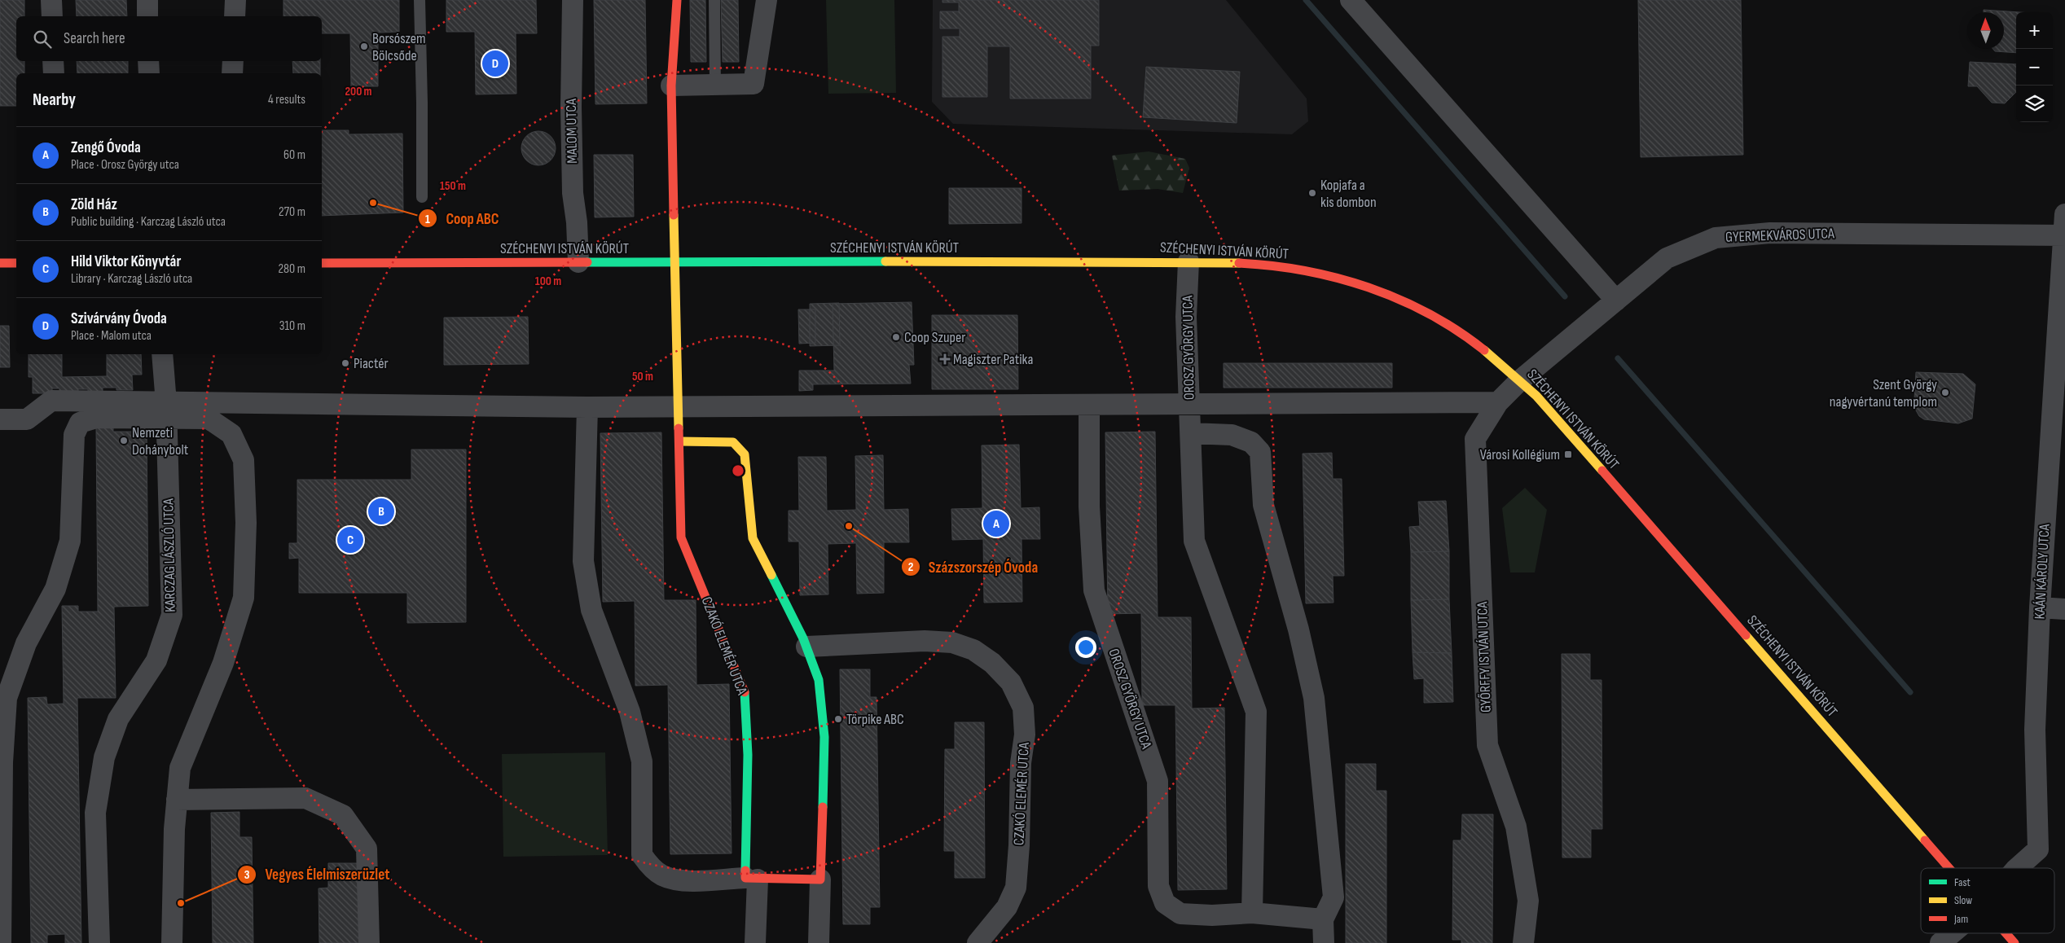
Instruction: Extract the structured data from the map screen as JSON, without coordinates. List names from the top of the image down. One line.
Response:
{"streets":{"street":["MALOM UTCA","GYERMEKVÁROS UTCA","SZÉCHENYI ISTVÁN KÖRÚT","OROSZ GYÖRGY UTCA","KARCZAG LÁSZLÓ UTCA","KAÁN KÁROLY UTCA","CZAKÓ ELEMÉR UTCA","GYŐRFFY ISTVÁN UTCA"]},"crossings":[["MALOM UTCA","SZÉCHENYI ISTVÁN KÖRÚT"],["GYERMEKVÁROS UTCA","SZÉCHENYI ISTVÁN KÖRÚT"],["GYERMEKVÁROS UTCA","KAÁN KÁROLY UTCA"],["GYERMEKVÁROS UTCA","GYŐRFFY ISTVÁN UTCA"],["SZÉCHENYI ISTVÁN KÖRÚT","OROSZ GYÖRGY UTCA"],["SZÉCHENYI ISTVÁN KÖRÚT","CZAKÓ ELEMÉR UTCA"],["SZÉCHENYI ISTVÁN KÖRÚT","GYŐRFFY ISTVÁN UTCA"]],"places":{"other":["Borsószem Bölcsőde","Kopjafa a kis dombon","Coop ABC","Coop Szuper","Piactér","Szent György nagyvértanú templom","Nemzeti Dohánybolt","Százszorszép Óvoda","Törpike ABC","Vegyes Élelmiszerüzlet"],"health":["Magiszter Patika"],"transit":["Városi Kollégium"]},"legend":["Fast","Slow","Jam"],"north":"top","page":{"map_buttons":["+","−"],"search":"Search here","pins":["D","B","A","C"],"heading":["Nearby","4 results"],"list":[{"mark":"A","name":"Zengő Óvoda","note":"Place · Orosz György utca","value":"60 m"},{"mark":"B","name":"Zöld Ház","note":"Public building · Karczag László utca","value":"270 m"},{"mark":"C","name":"Hild Viktor Könyvtár","note":"Library · Karczag László utca","value":"280 m"},{"mark":"D","name":"Szivárvány Óvoda","note":"Place · Malom utca","value":"310 m"}]},"rings":["200 m","150 m","100 m","50 m"]}
